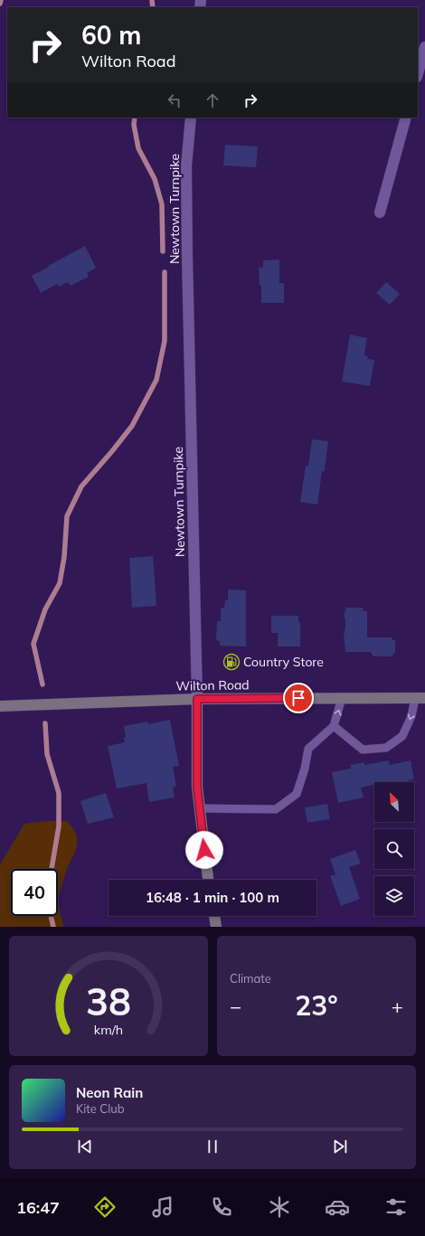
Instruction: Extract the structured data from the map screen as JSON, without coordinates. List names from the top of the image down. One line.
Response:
{"streets":{"main road":["Newtown Turnpike","Wilton Road"]},"crossings":[["Newtown Turnpike","Wilton Road"]],"places":{"fuel station":["Country Store"]},"north":"top left","page":{"turn":["60 m","Wilton Road"],"limit":"40","trip":"16:48 · 1 min · 100 m","tile":"Climate","heat":["−","23°","+"],"song":["Neon Rain","Kite Club"],"tabs":"16:47","gauge":["38","km/h"]}}
